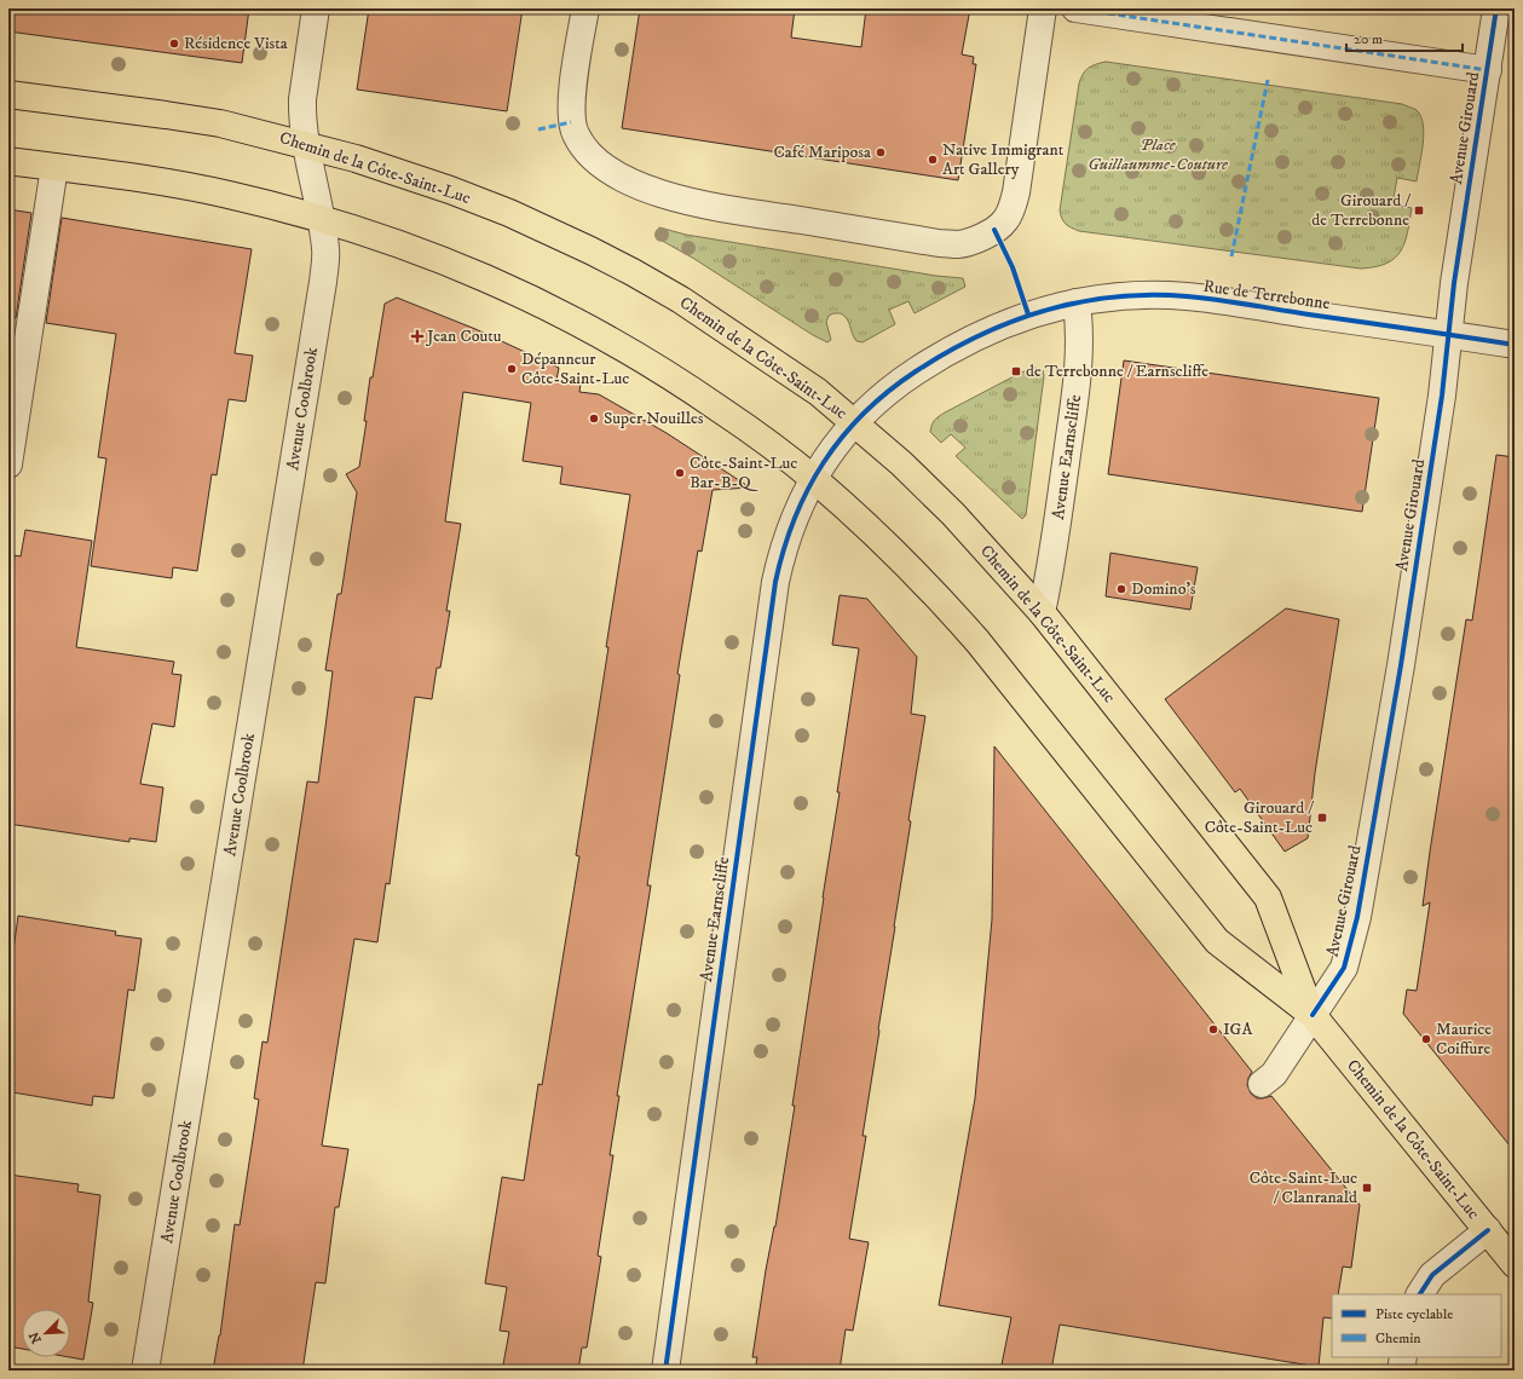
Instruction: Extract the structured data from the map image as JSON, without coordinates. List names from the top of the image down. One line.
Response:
{"streets":{"main road":["Chemin de la Côte-Saint-Luc"],"street":["Avenue Girouard","Rue de Terrebonne","Avenue Coolbrook","Avenue Earnscliffe"]},"crossings":[["Avenue Girouard","Chemin de la Côte-Saint-Luc"],["Avenue Girouard","Rue de Terrebonne"],["Chemin de la Côte-Saint-Luc","Rue de Terrebonne"],["Chemin de la Côte-Saint-Luc","Avenue Coolbrook"],["Chemin de la Côte-Saint-Luc","Avenue Earnscliffe"],["Rue de Terrebonne","Avenue Earnscliffe"]],"parks":["Place Guillaumme-Couture"],"places":{"other":["Résidence Vista","Café Mariposa","Native Immigrant Art Gallery","Dépanneur Côte-Saint-Luc","Super Nouilles","Côte-Saint-Luc Bar-B-Q","Domino's","IGA","Maurice Coiffure"],"transit":["Girouard / de Terrebonne","de Terrebonne / Earnscliffe","Girouard / Côte-Saint-Luc","Côte-Saint-Luc / Clanranald"],"health":["Jean Coutu"]},"legend":["Piste cyclable","Chemin"],"scale_bar":"20 m","north":"bottom left"}
